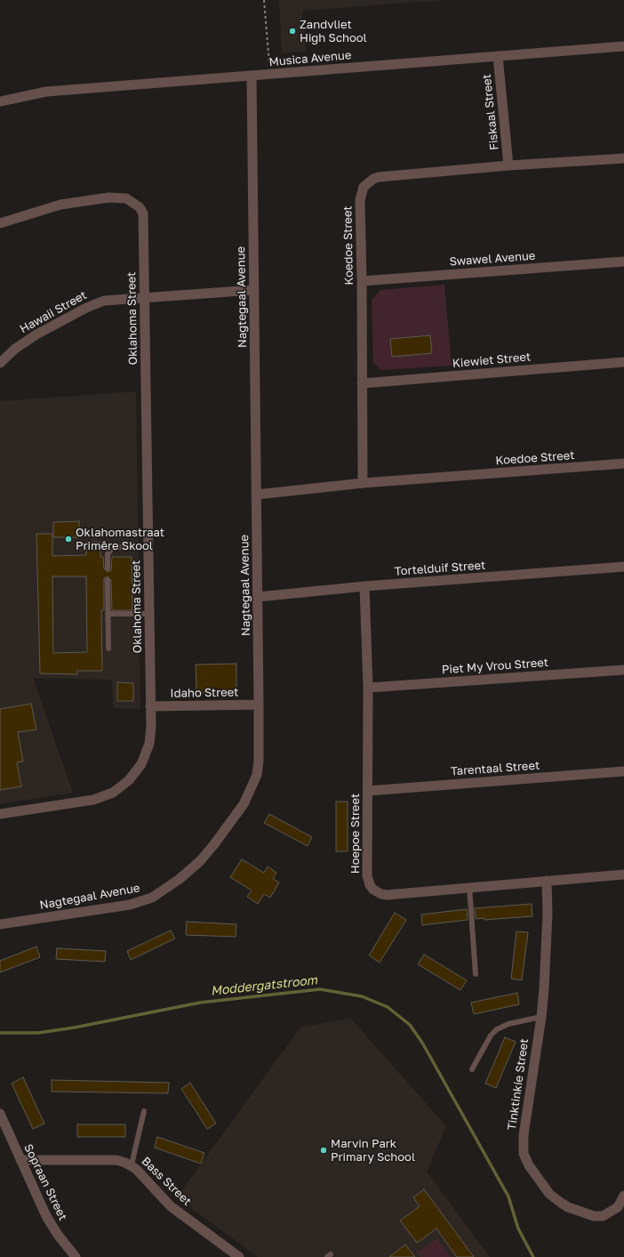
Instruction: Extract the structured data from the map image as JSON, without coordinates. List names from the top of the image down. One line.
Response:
{"streets":{"street":["Musica Avenue","Fiskaal Street","Koedoe Street","Swawel Avenue","Nagtegaal Avenue","Hawaii Street","Oklahoma Street","Kiewiet Street","Tortelduif Street","Piet My Vrou Street","Idaho Street","Tarentaal Street","Hoepoe Street","Tinktinkie Street","Bass Street","Sopraan Street"]},"crossings":[["Musica Avenue","Fiskaal Street"],["Musica Avenue","Nagtegaal Avenue"],["Fiskaal Street","Koedoe Street"],["Koedoe Street","Swawel Avenue"],["Koedoe Street","Nagtegaal Avenue"],["Koedoe Street","Kiewiet Street"],["Nagtegaal Avenue","Hawaii Street"],["Nagtegaal Avenue","Tortelduif Street"],["Nagtegaal Avenue","Idaho Street"],["Hawaii Street","Oklahoma Street"],["Oklahoma Street","Idaho Street"],["Tortelduif Street","Hoepoe Street"],["Piet My Vrou Street","Hoepoe Street"],["Tarentaal Street","Hoepoe Street"],["Hoepoe Street","Tinktinkie Street"],["Bass Street","Sopraan Street"]],"water":["Moddergatstroom"],"places":["Zandvliet High School","Oklahomastraat Primêre Skool","Marvin Park Primary School"]}
